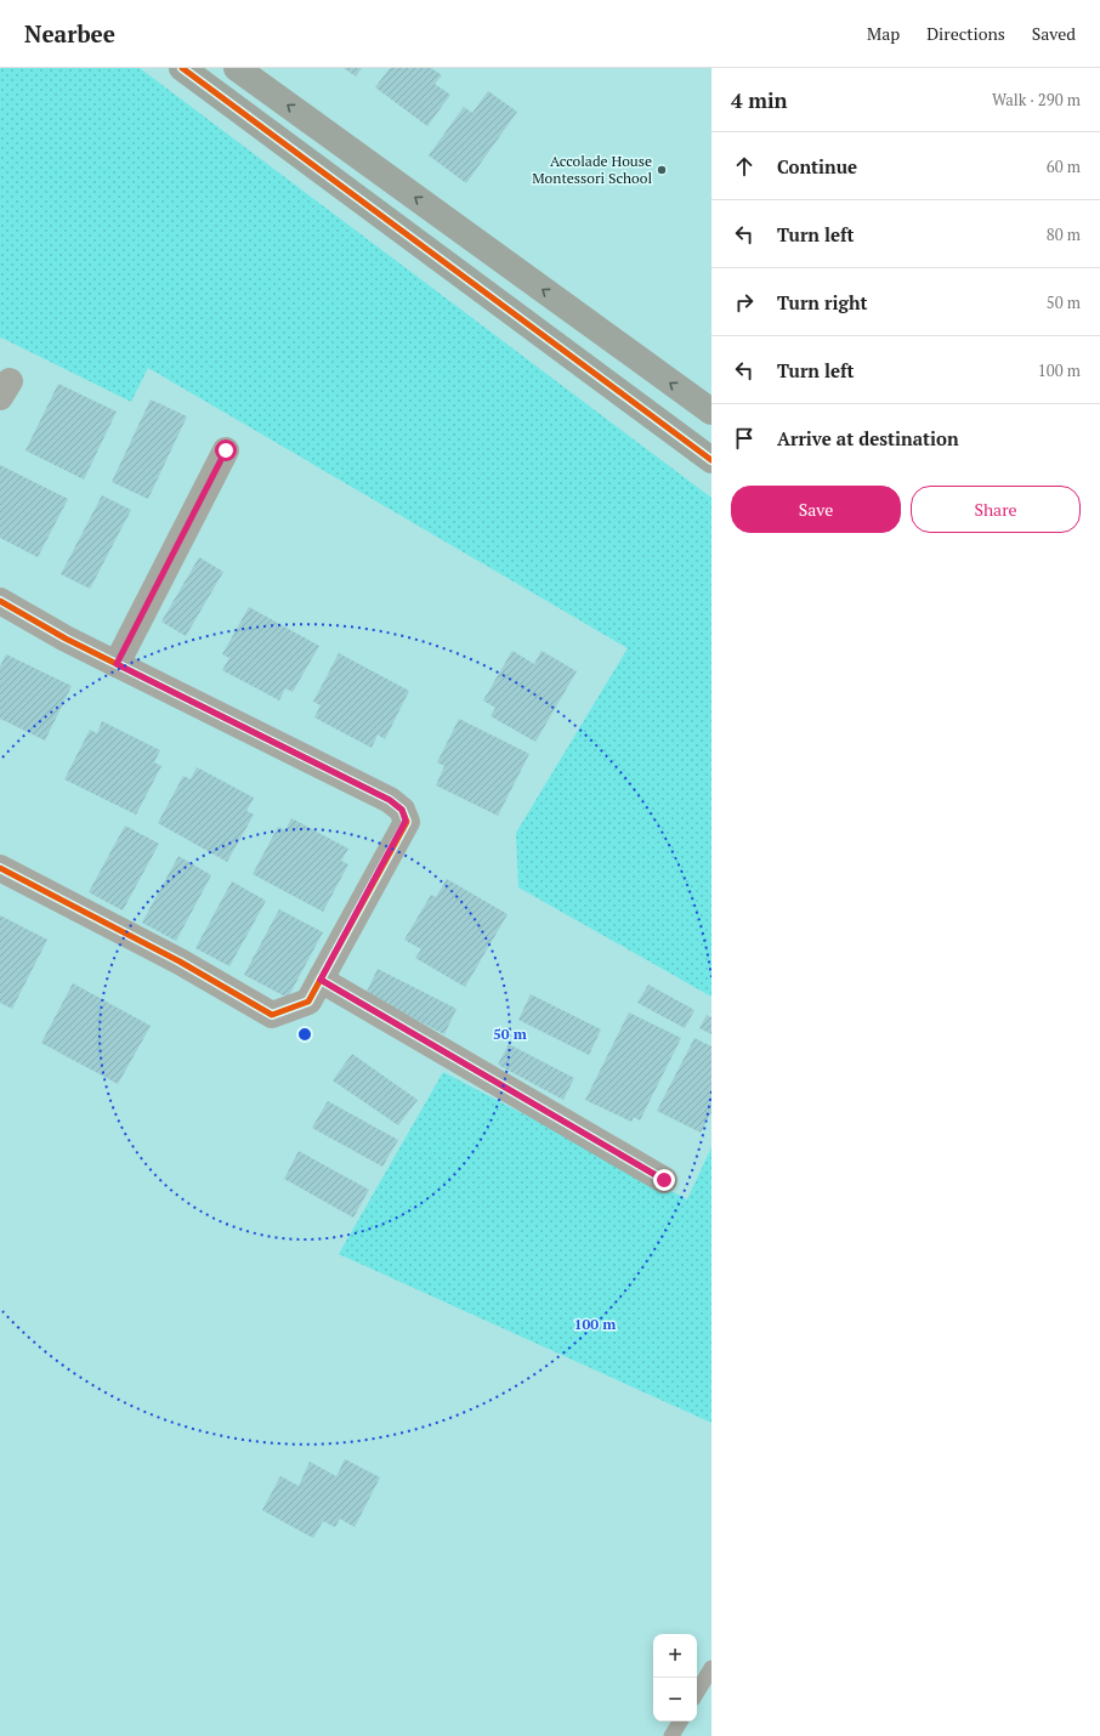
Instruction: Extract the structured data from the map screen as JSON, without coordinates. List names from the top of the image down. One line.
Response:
{"places":["Accolade House Montessori School"],"page":{"header":"Nearbee","nav":["Map","Directions","Saved"],"heading":["4 min","Walk · 290 m"],"list":[["Continue","60 m"],["Turn left","80 m"],["Turn right","50 m"],["Turn left","100 m"],"Arrive at destination"],"buttons":["Save","Share"],"map_buttons":["+","−"]},"rings":["50 m","100 m"]}
